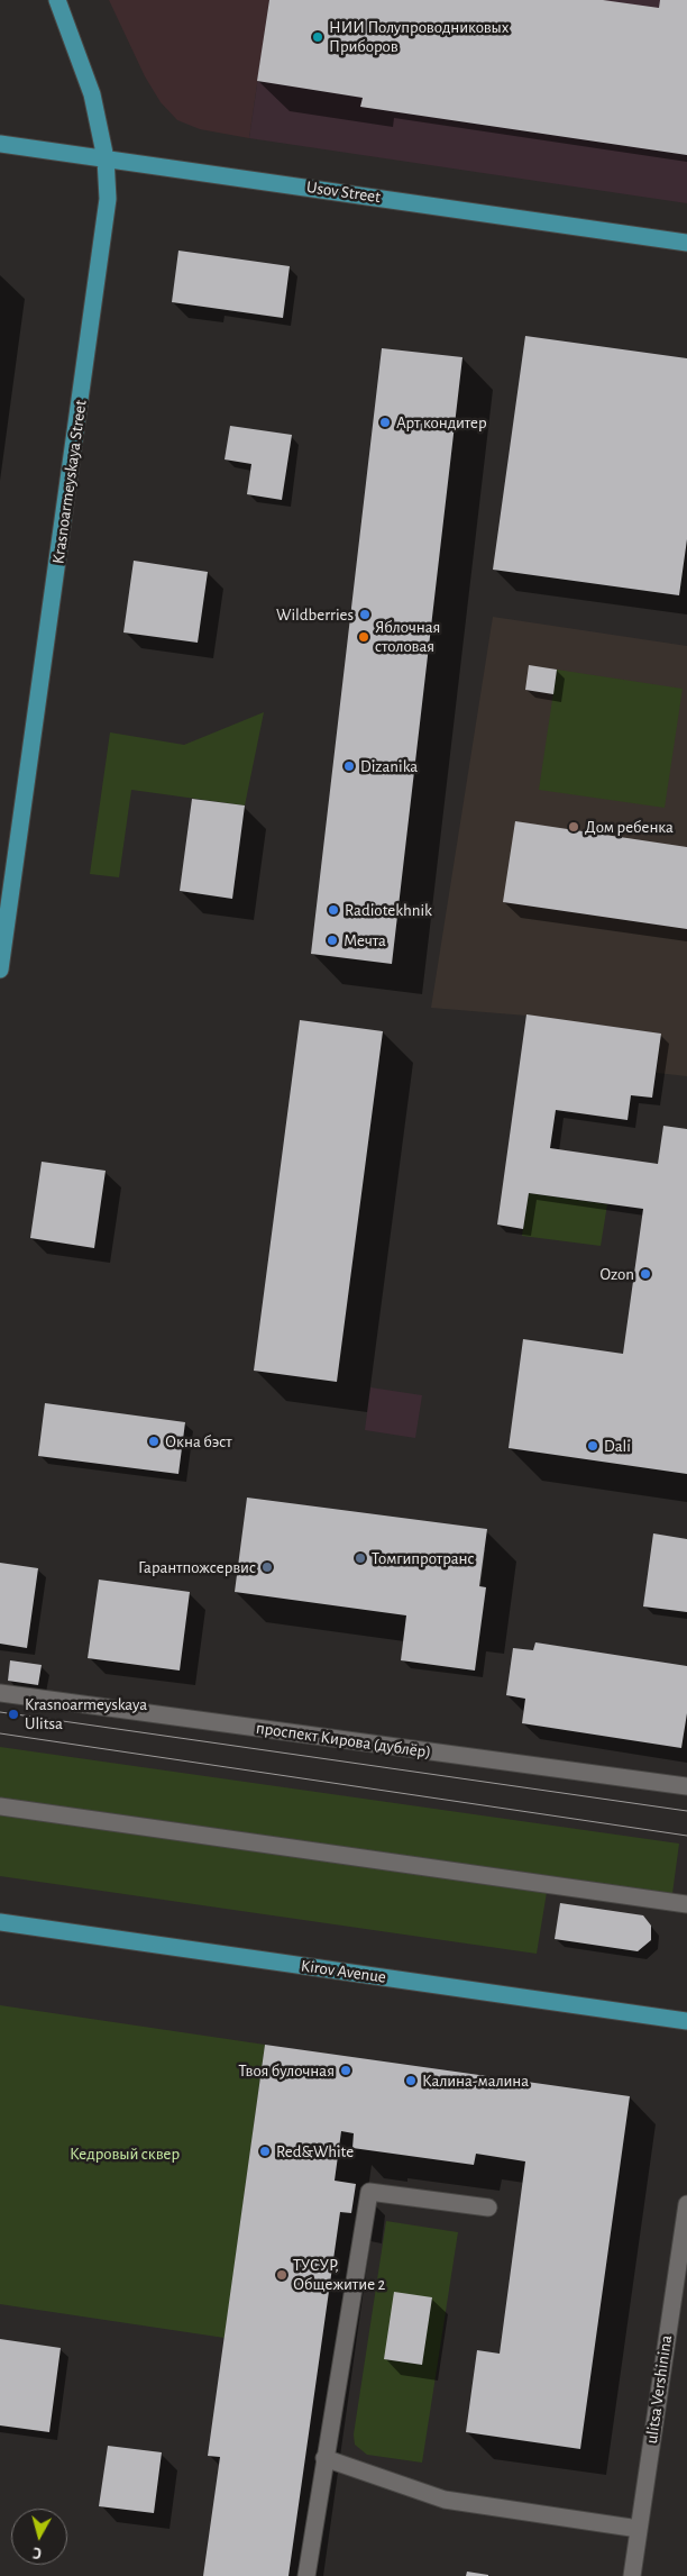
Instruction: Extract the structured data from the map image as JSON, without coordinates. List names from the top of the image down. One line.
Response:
{"streets":{"main road":["Usov Street","Krasnoarmeyskaya Street","Kirov Avenue"],"street":["проспект Кирова (дублёр)","ulitsa Vershinina"]},"crossings":[["Usov Street","Krasnoarmeyskaya Street"]],"parks":["Кедровый сквер"],"places":["НИИ Полупроводниковых Приборов","Арт кондитер","Wildberries","Яблочная столовая","Dizanika","Дом ребенка","Radiotekhnik","Мечта","Ozon","Окна бэст","Dali","Томгипротранс","Гарантпожсервис","Krasnoarmeyskaya Ulitsa","Твоя булочная","Калина-малина","Red&White","ТУСУР, Общежитие 2"],"north":"bottom"}
